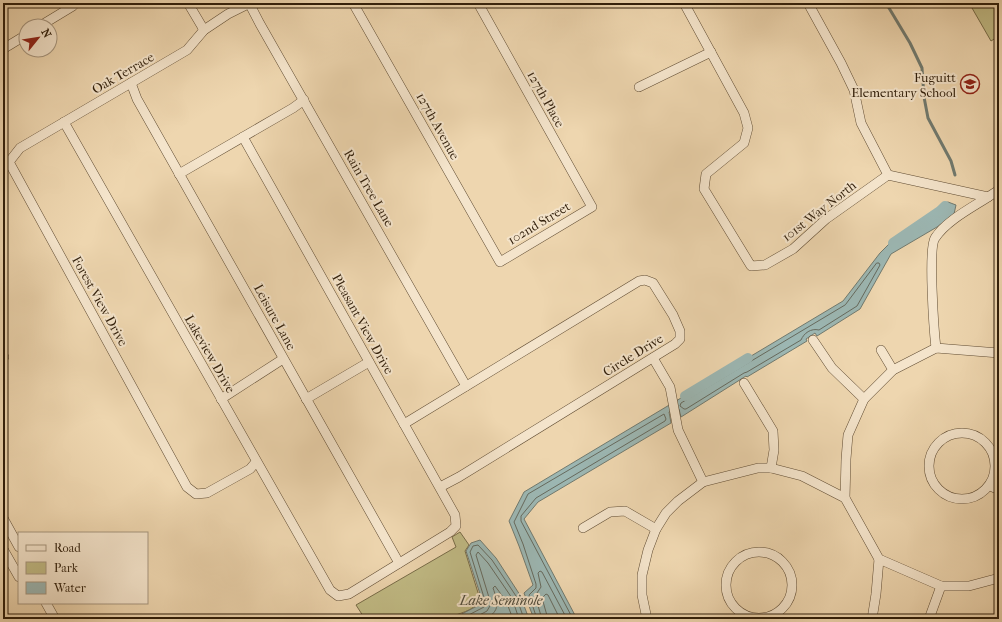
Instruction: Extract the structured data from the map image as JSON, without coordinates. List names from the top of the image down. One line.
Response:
{"streets":{"street":["Oak Terrace","127th Place","127th Avenue","Rain Tree Lane","101st Way North","102nd Street","Forest View Drive","Leisure Lane","Pleasant View Drive","Lakeview Drive","Circle Drive"]},"crossings":[["Oak Terrace","Rain Tree Lane"],["Oak Terrace","Forest View Drive"],["Oak Terrace","Leisure Lane"],["Oak Terrace","Lakeview Drive"],["127th Place","102nd Street"],["127th Avenue","102nd Street"],["Rain Tree Lane","Circle Drive"],["Forest View Drive","Lakeview Drive"],["Leisure Lane","Pleasant View Drive"],["Leisure Lane","Lakeview Drive"],["Pleasant View Drive","Lakeview Drive"],["Pleasant View Drive","Circle Drive"]],"water":["Lake Seminole"],"places":{"school or university":["Fuguitt Elementary School"]},"legend":["Road","Park","Water"],"north":"top right"}
